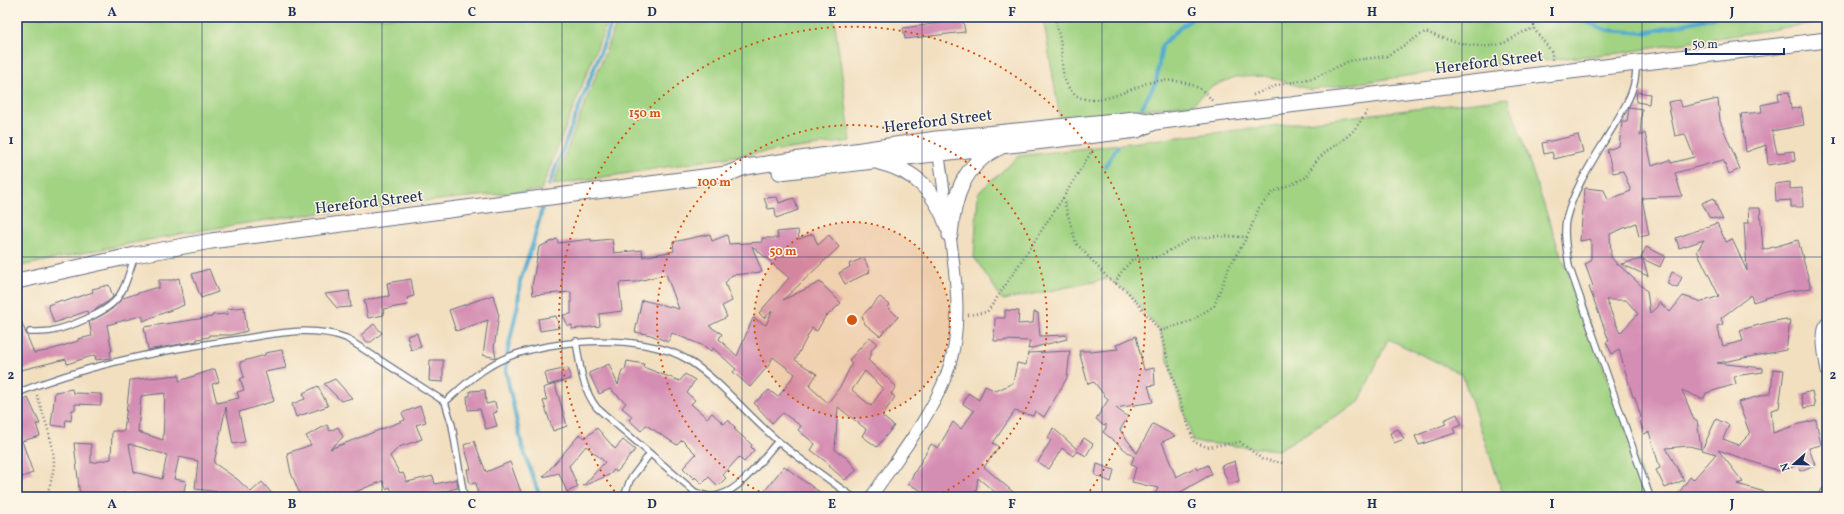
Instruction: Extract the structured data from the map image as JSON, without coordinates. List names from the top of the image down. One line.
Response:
{"streets":{"main road":["Hereford Street"]},"scale_bar":"50 m","north":"left","grid":{"columns":["A","B","C","D","E","F","G","H","I","J"],"rows":["1","2"]},"rings":["150 m","100 m","50 m"]}
